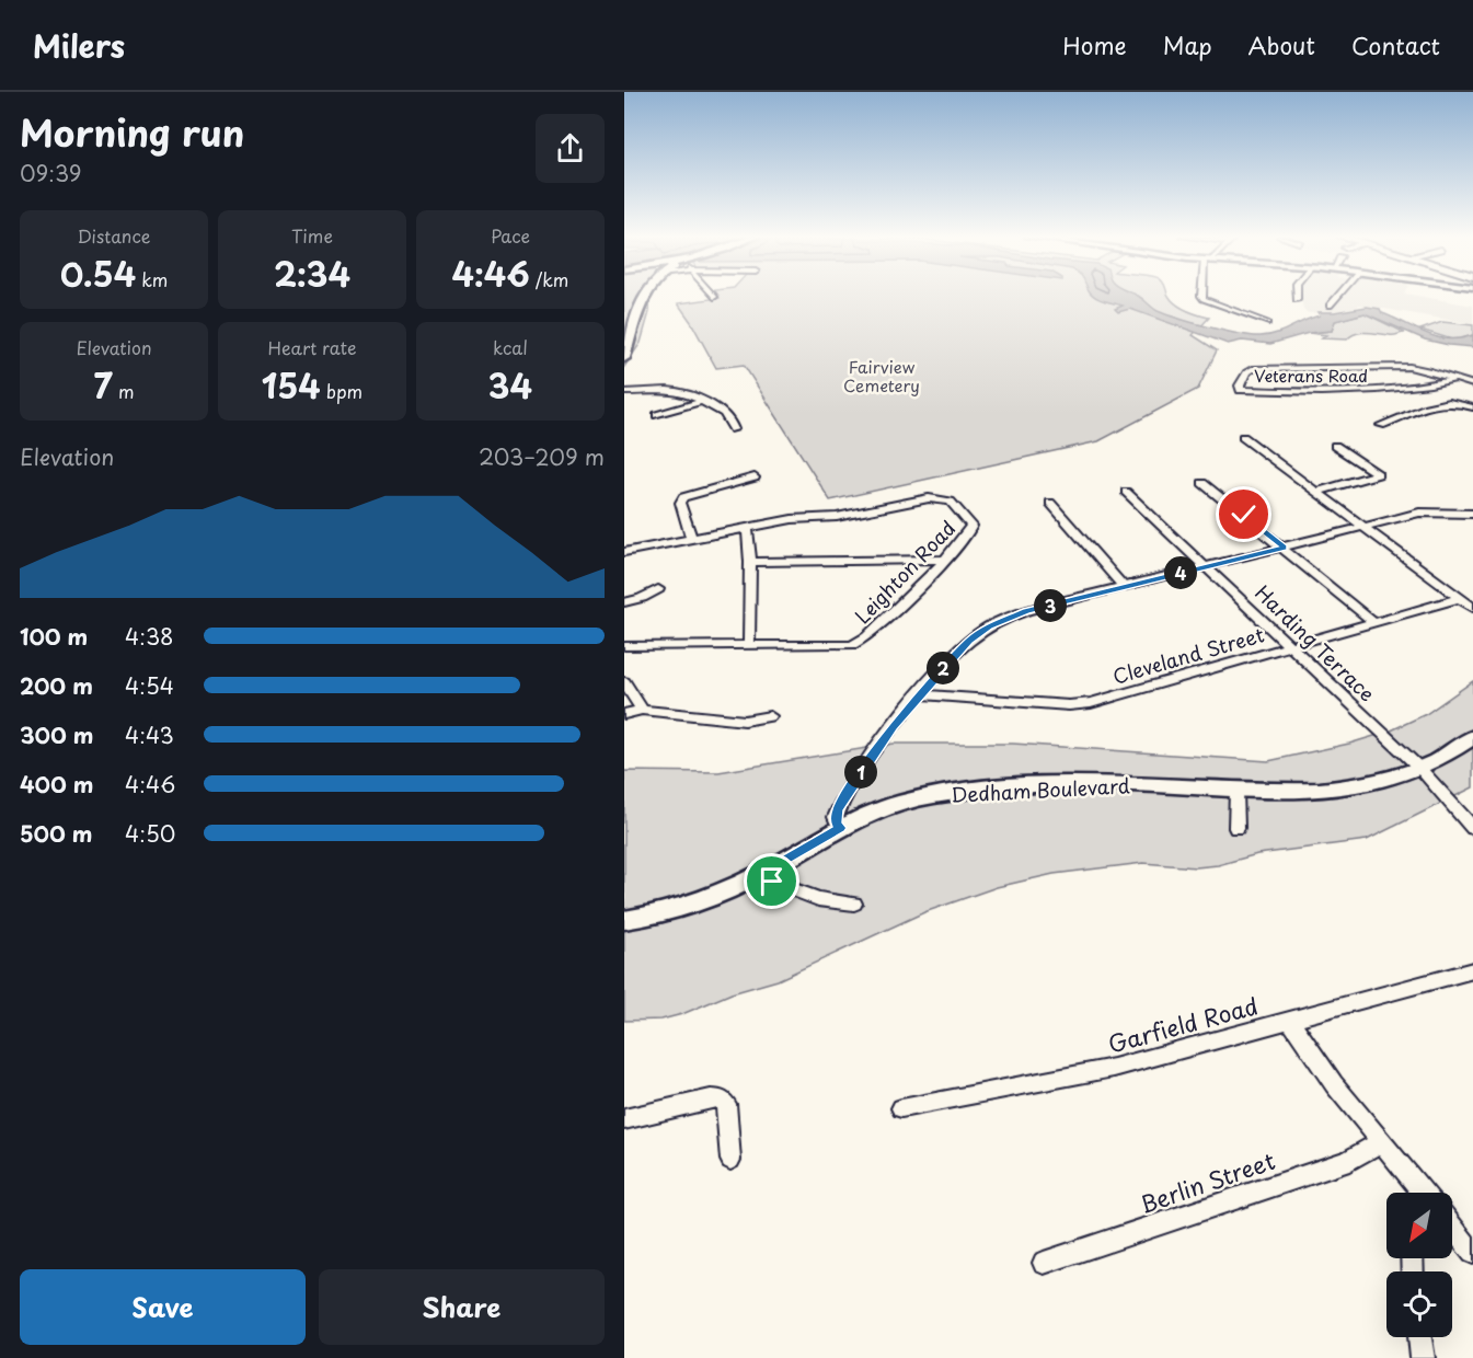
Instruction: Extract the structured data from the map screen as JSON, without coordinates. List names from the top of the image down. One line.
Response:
{"streets":{"main road":["Dedham Boulevard"],"street":["Veterans Road","Leighton Road","Harding Terrace","Cleveland Street","Garfield Road","Berlin Street"]},"crossings":[["Harding Terrace","Cleveland Street"],["Harding Terrace","Dedham Boulevard"]],"parks":["Fairview Cemetery"],"north":"bottom left","page":{"header":"Milers","nav":["Home","Map","About","Contact"],"heading":["Morning run","09:39"],"stats":[["Distance","0.54 km"],["Time","2:34"],["Pace","4:46 /km"],["Elevation","7 m"],["Heart rate","154 bpm"],["kcal","34"]],"chart":["Elevation","203–209 m"],"pins":["4","3","2","1"],"list":[{"name":"100 m","note":"4:38"},{"name":"200 m","note":"4:54"},{"name":"300 m","note":"4:43"},{"name":"400 m","note":"4:46"},{"name":"500 m","note":"4:50"}],"buttons":["Save","Share"]}}
